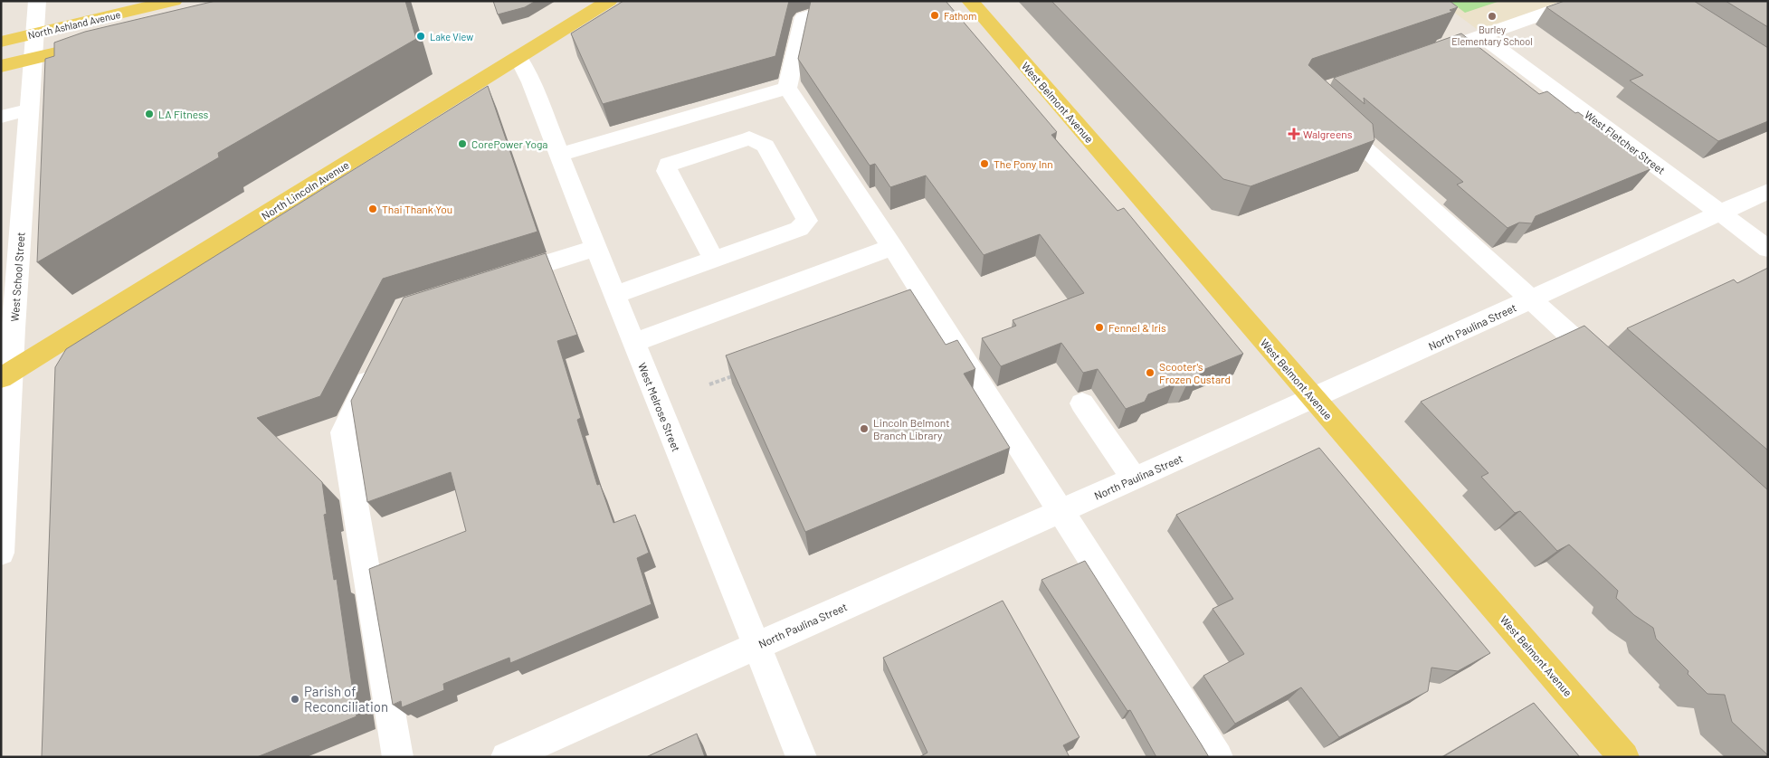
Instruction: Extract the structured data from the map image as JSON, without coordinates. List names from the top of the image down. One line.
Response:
{"streets":{"main road":["North Ashland Avenue","West Belmont Avenue","North Lincoln Avenue"],"street":["West Fletcher Street","West School Street","North Paulina Street","West Melrose Street"]},"crossings":[["North Ashland Avenue","West School Street"],["West Belmont Avenue","North Paulina Street"],["West Fletcher Street","North Paulina Street"],["North Lincoln Avenue","West School Street"],["North Lincoln Avenue","West Melrose Street"],["North Paulina Street","West Melrose Street"]],"places":{"other":["Fathom","Burley Elementary School","Lake View","LA Fitness","CorePower Yoga","The Pony Inn","Thai Thank You","Fennel & Iris","Scooter's Frozen Custard","Lincoln Belmont Branch Library","Parish of Reconciliation"],"health":["Walgreens"]}}
